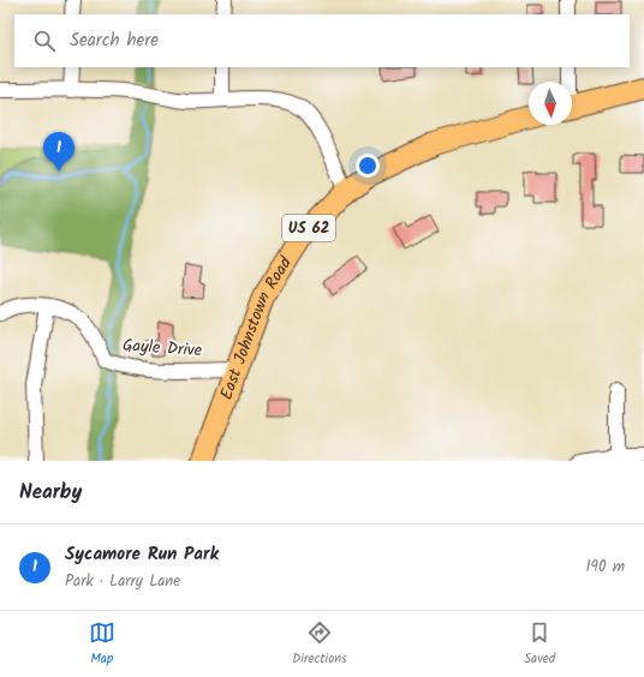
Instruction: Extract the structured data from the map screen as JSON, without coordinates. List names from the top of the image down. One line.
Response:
{"streets":{"highway":["US 62","East Johnstown Road"],"street":["Gayle Drive"]},"crossings":[["East Johnstown Road","Gayle Drive"]],"north":"bottom","page":{"search":"Search here","pins":"1","heading":"Nearby","list":[{"mark":"1","name":"Sycamore Run Park","note":"Park · Larry Lane","value":"190 m"}],"nav":["Map","Directions","Saved"]}}
